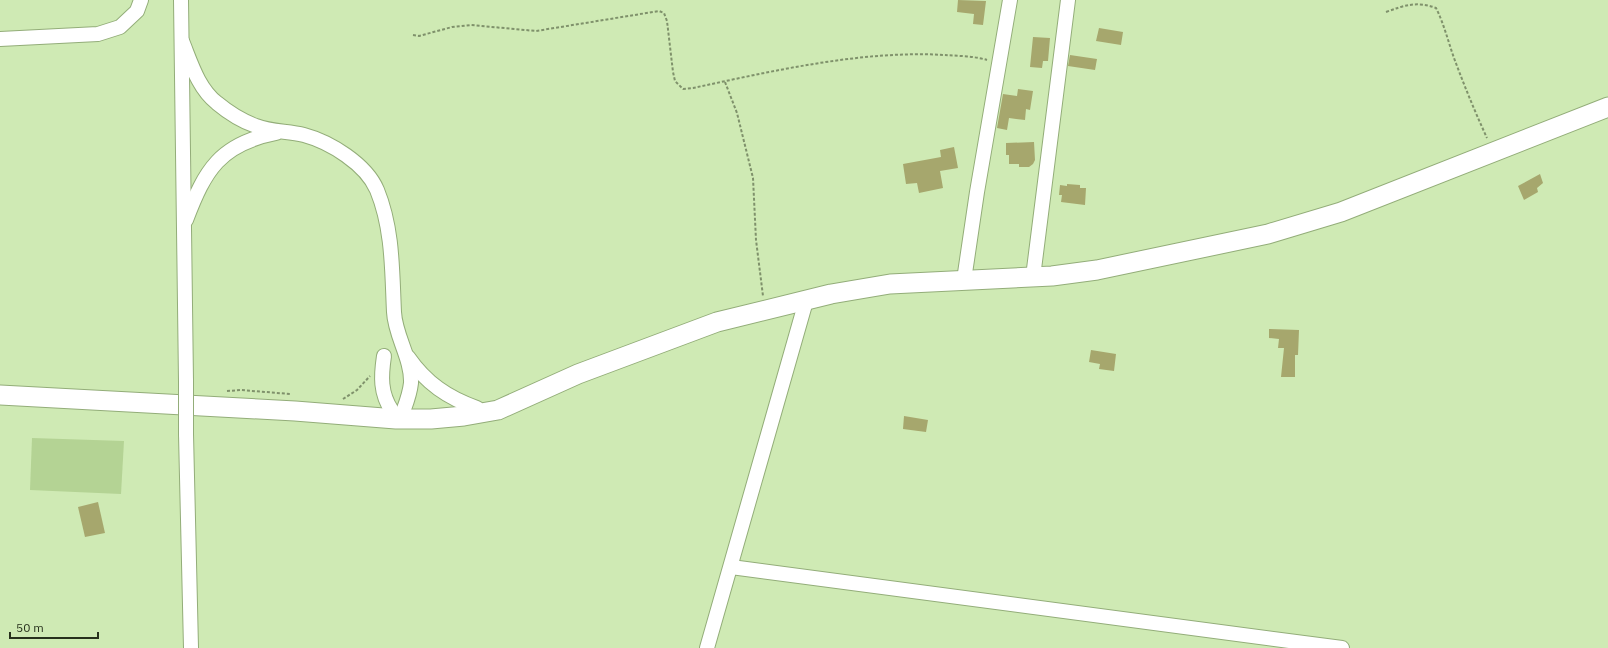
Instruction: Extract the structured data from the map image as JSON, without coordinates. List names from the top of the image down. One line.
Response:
{"scale_bar":"50 m"}
